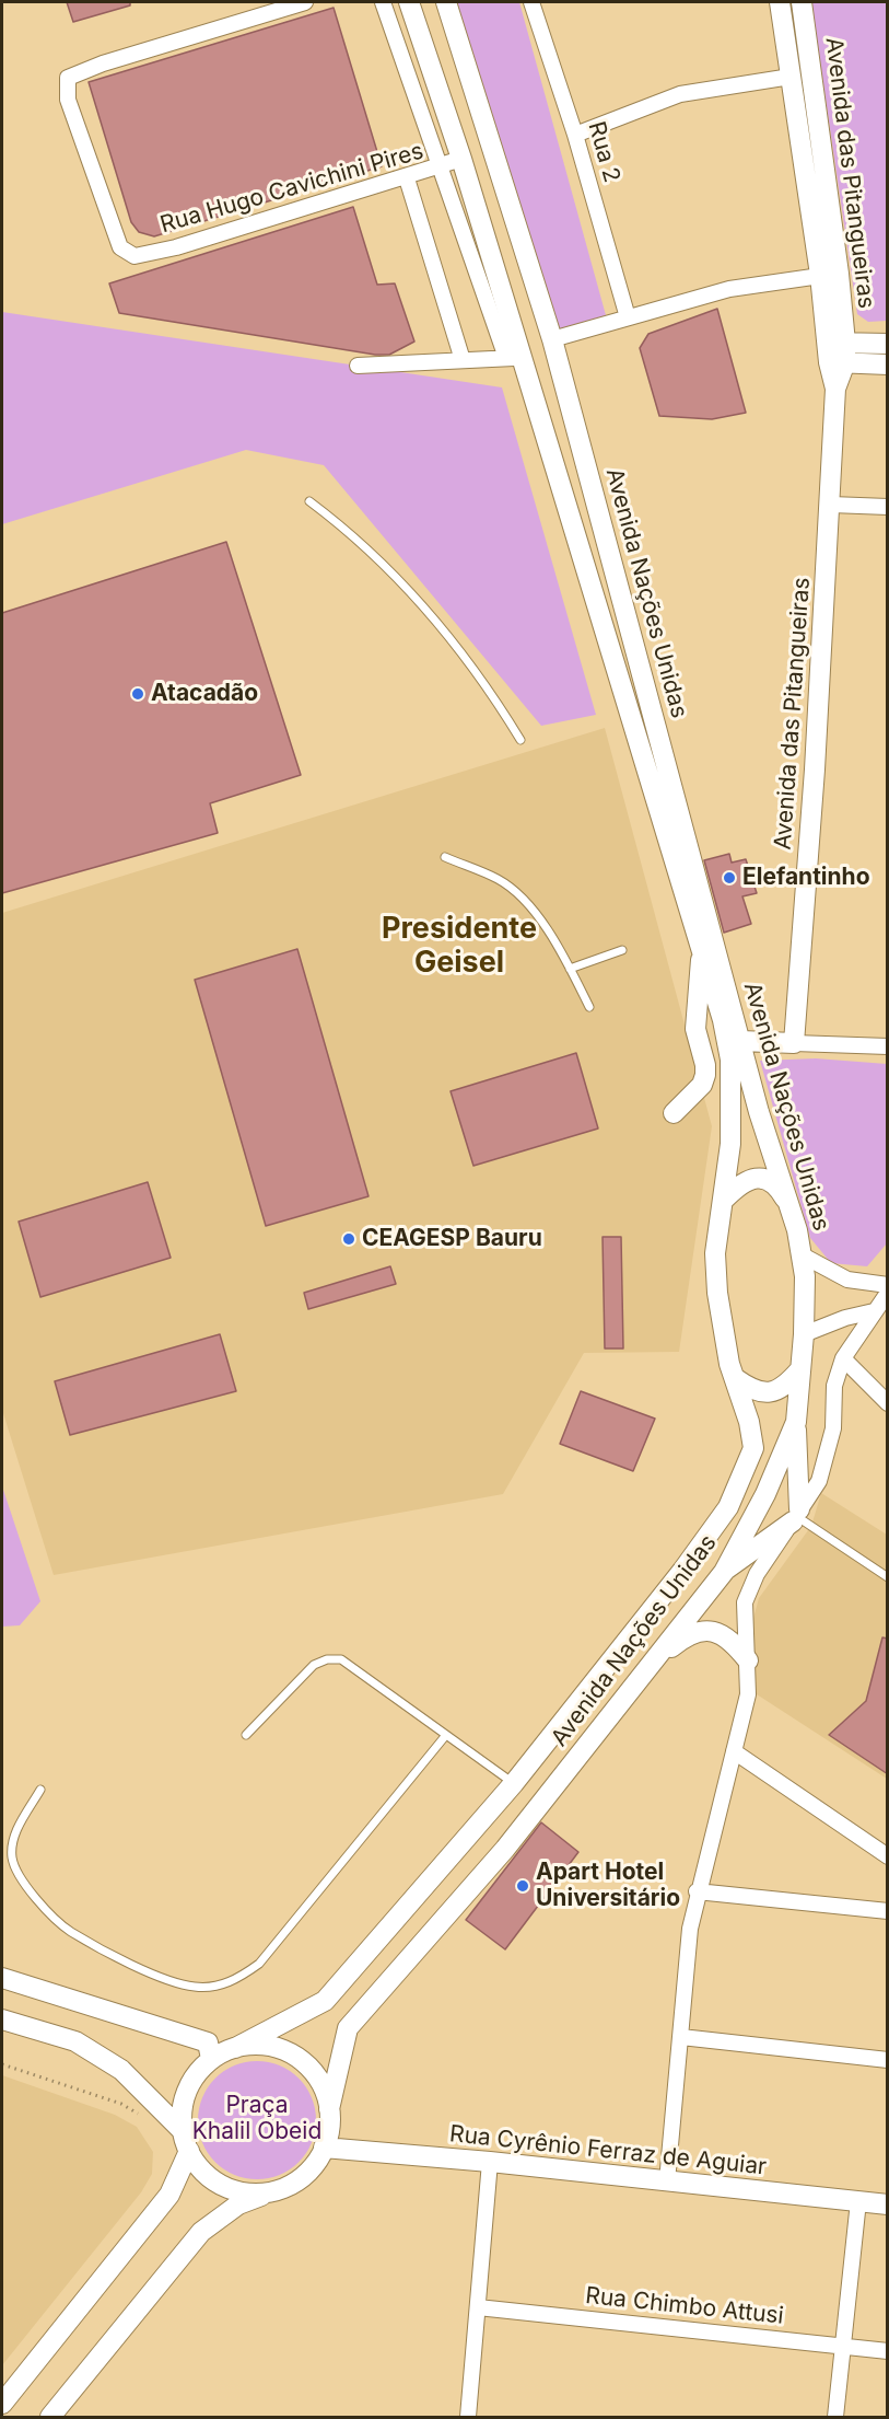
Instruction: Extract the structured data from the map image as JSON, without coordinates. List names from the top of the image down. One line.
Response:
{"streets":{"main road":["Avenida das Pitangueiras","Avenida Nações Unidas","Rua Cyrênio Ferraz de Aguiar"],"street":["Rua 2","Rua Hugo Cavichini Pires","Rua Chimbo Attusi"]},"crossings":[["Rua Hugo Cavichini Pires","Avenida Nações Unidas"],["Avenida Nações Unidas","Rua Cyrênio Ferraz de Aguiar"]],"districts":["Presidente Geisel"],"parks":["Praça Khalil Obeid"],"places":["Atacadão","Elefantinho","CEAGESP Bauru","Apart Hotel Universitário"]}
